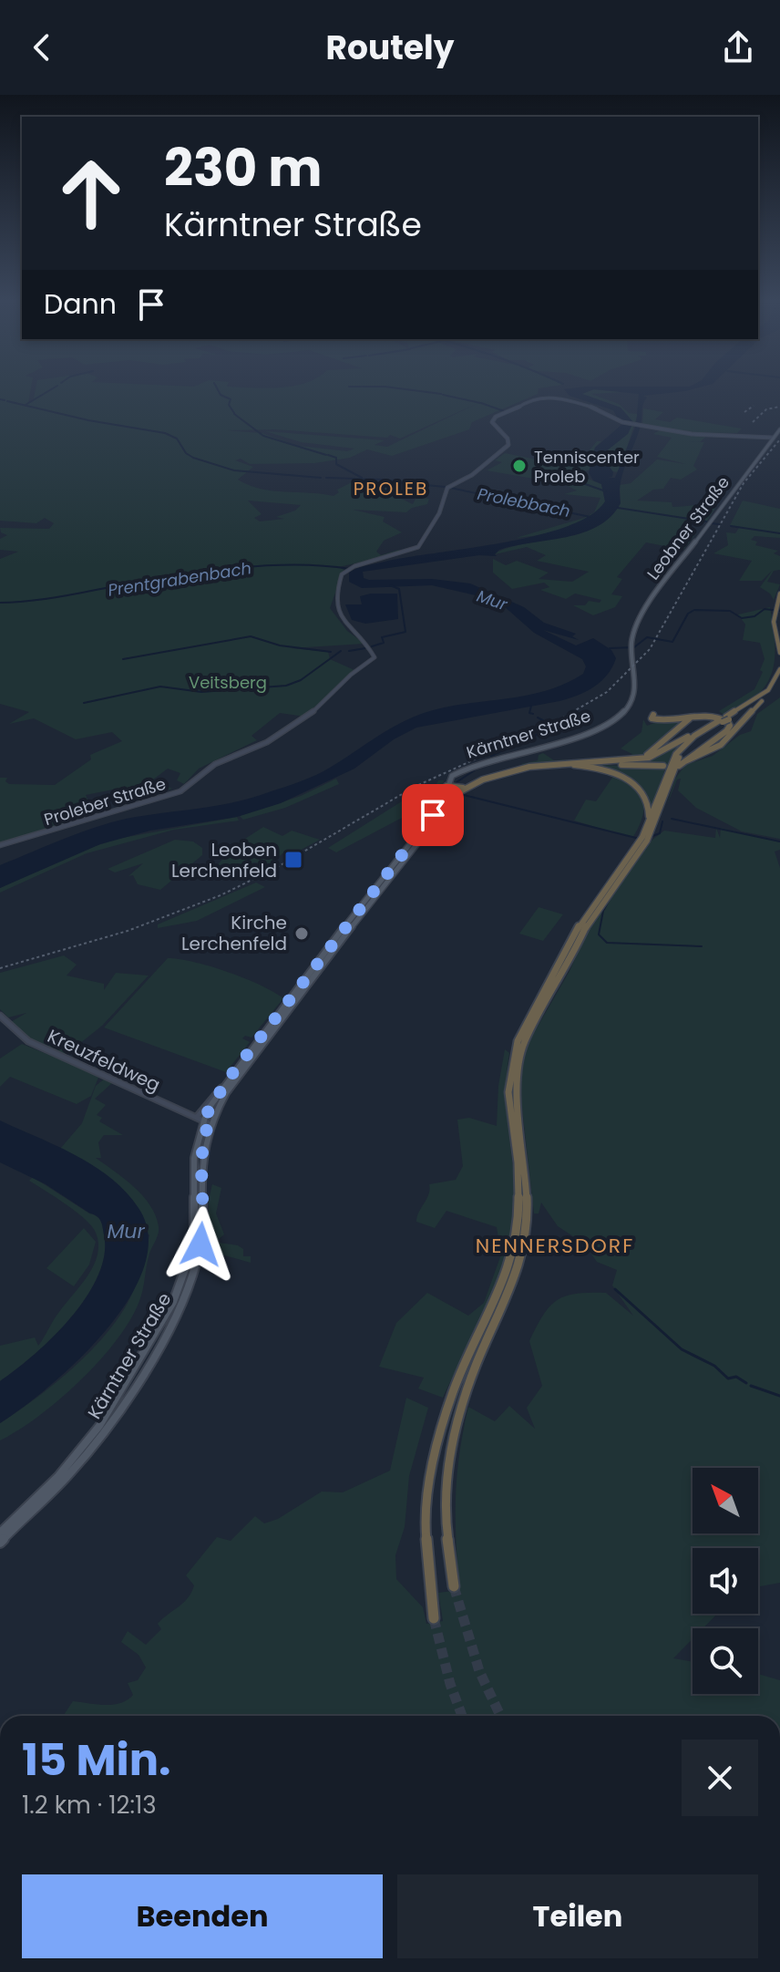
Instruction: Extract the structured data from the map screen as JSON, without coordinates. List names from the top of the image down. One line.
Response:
{"streets":{"main road":["Leobner Straße","Kärntner Straße","Proleber Straße","Kreuzfeldweg"]},"crossings":[["Leobner Straße","Kärntner Straße"],["Leobner Straße","Proleber Straße"],["Kärntner Straße","Kreuzfeldweg"]],"districts":["PROLEB","NENNERSDORF"],"water":["Prolebbach","Prentgrabenbach","Mur"],"parks":["Veitsberg"],"places":{"other":["Tenniscenter Proleb","Kirche Lerchenfeld"],"transit":["Leoben Lerchenfeld"]},"north":"top left","page":{"header":"Routely","turn":["230 m","Kärntner Straße"],"then":"Dann","heading":["15 Min.","1.2 km · 12:13"],"buttons":["Beenden","Teilen"]}}
